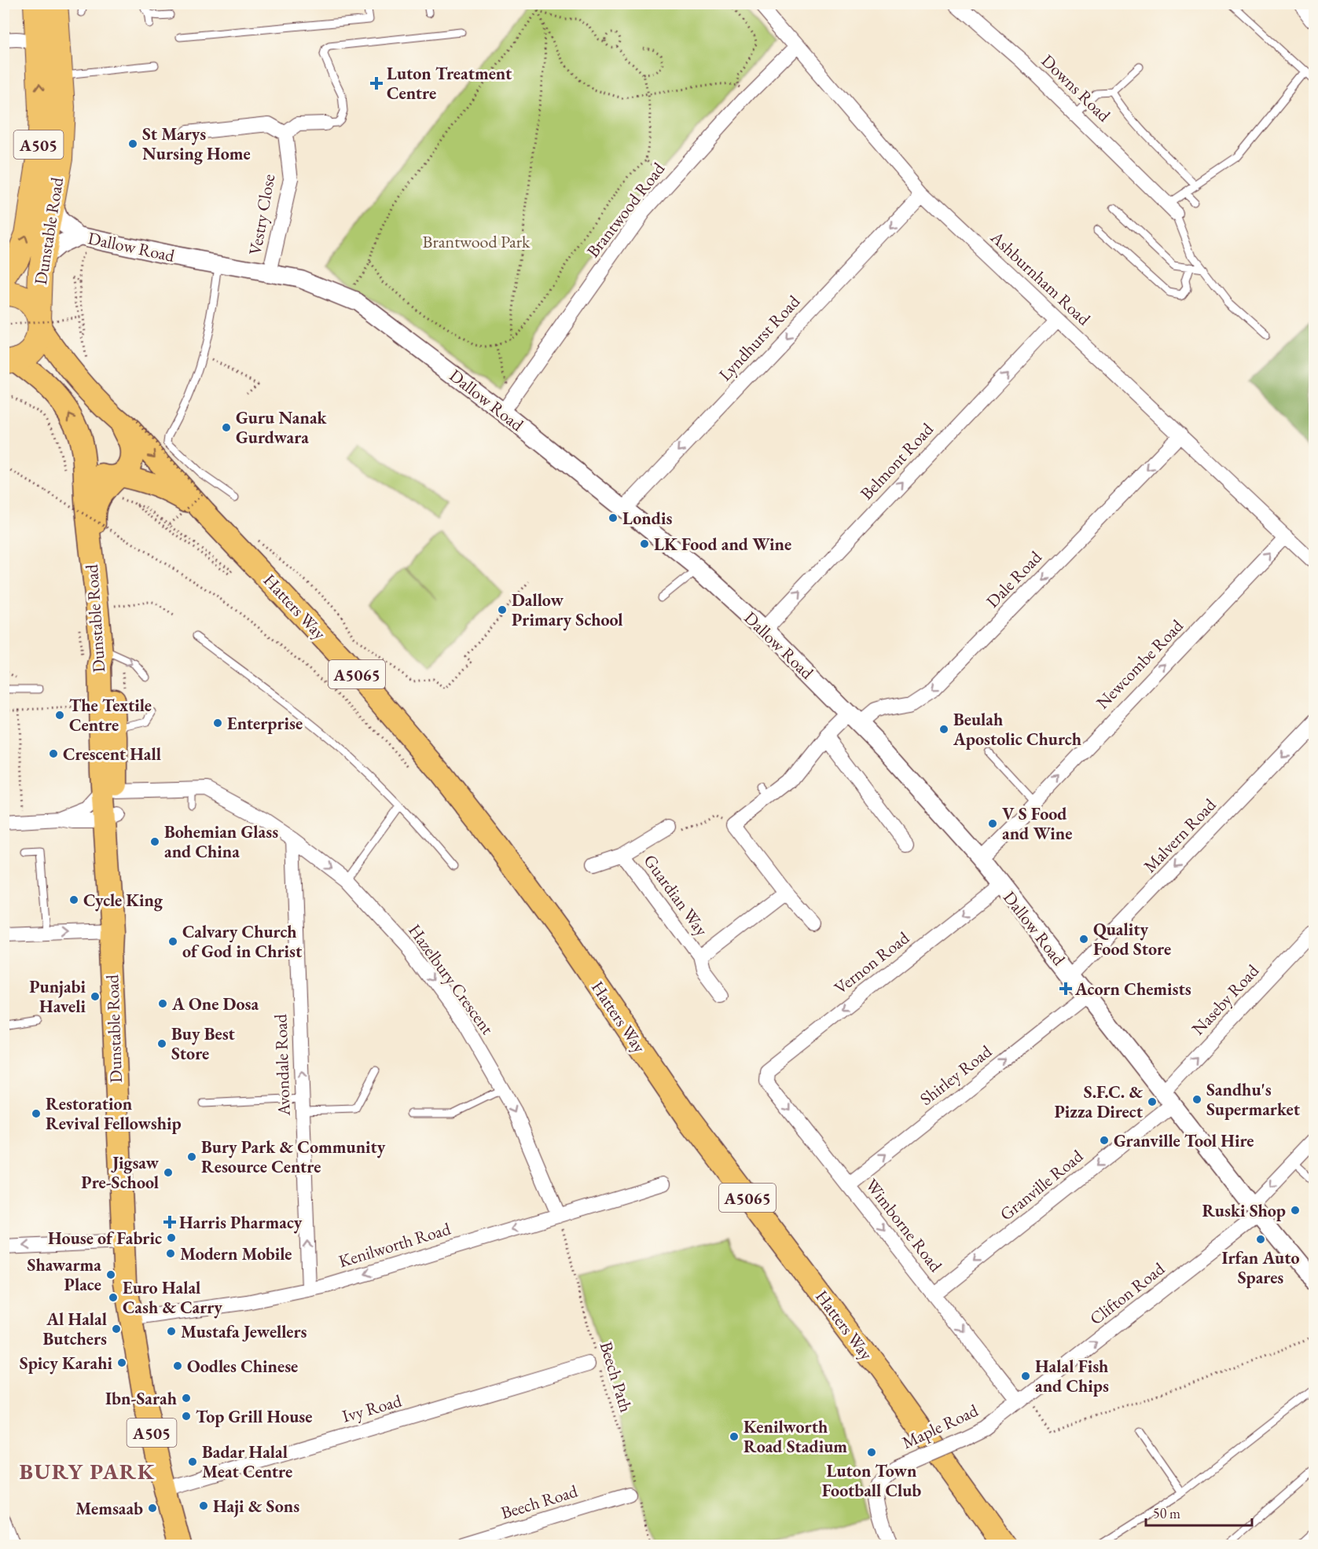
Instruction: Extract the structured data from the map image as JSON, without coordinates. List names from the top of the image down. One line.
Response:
{"streets":{"highway":["A505","Dunstable Road"],"main road":["Hatters Way","A5065"],"street":["Downs Road","Brantwood Road","Vestry Close","Dallow Road","Ashburnham Road","Lyndhurst Road","Belmont Road","Dale Road","Newcombe Road","Malvern Road","Guardian Way","Vernon Road","Hazelbury Crescent","Naseby Road","Avondale Road","Shirley Road","Granville Road","Wimborne Road","Kenilworth Road","Clifton Road","Ivy Road","Maple Road","Beech Road"],"path":["Beech Path"]},"crossings":[["Brantwood Road","Dallow Road"],["Brantwood Road","Ashburnham Road"],["Vestry Close","Dallow Road"],["Dunstable Road","Dallow Road"],["Dunstable Road","Hatters Way"],["Dunstable Road","Hazelbury Crescent"],["Dunstable Road","Kenilworth Road"],["Dunstable Road","Ivy Road"],["Dallow Road","Lyndhurst Road"],["Dallow Road","Belmont Road"],["Dallow Road","Dale Road"],["Dallow Road","Newcombe Road"],["Dallow Road","Malvern Road"],["Dallow Road","Vernon Road"],["Dallow Road","Naseby Road"],["Dallow Road","Shirley Road"],["Dallow Road","Granville Road"],["Dallow Road","Clifton Road"],["Ashburnham Road","Lyndhurst Road"],["Ashburnham Road","Belmont Road"],["Ashburnham Road","Dale Road"],["Ashburnham Road","Newcombe Road"],["Vernon Road","Wimborne Road"],["Hazelbury Crescent","Avondale Road"],["Hazelbury Crescent","Kenilworth Road"],["Hazelbury Crescent","Beech Path"],["Naseby Road","Granville Road"],["Avondale Road","Kenilworth Road"],["Shirley Road","Wimborne Road"],["Granville Road","Wimborne Road"],["Wimborne Road","Clifton Road"],["Wimborne Road","Maple Road"],["Kenilworth Road","Beech Path"],["Clifton Road","Maple Road"],["Beech Path","Ivy Road"],["Beech Path","Beech Road"]],"one_way":["Lyndhurst Road","Belmont Road","Dale Road","Newcombe Road","Malvern Road","Vernon Road","Hazelbury Crescent","Naseby Road","Avondale Road","Shirley Road","Granville Road","Wimborne Road","Kenilworth Road"],"districts":["BURY PARK"],"parks":["Brantwood Park"],"places":{"health":["Luton Treatment Centre","Acorn Chemists","Harris Pharmacy"],"other":["St Marys Nursing Home","Guru Nanak Gurdwara","Londis","LK Food and Wine","Dallow Primary School","The Textile Centre","Enterprise","Beulah Apostolic Church","Crescent Hall","V S Food and Wine","Bohemian Glass and China","Cycle King","Quality Food Store","Calvary Church of God in Christ","Punjabi Haveli","A One Dosa","Buy Best Store","Sandhu's Supermarket","S.F.C. & Pizza Direct","Restoration Revival Fellowship","Granville Tool Hire","Bury Park & Community Resource Centre","Jigsaw Pre-School","Ruski Shop","House of Fabric","Irfan Auto Spares","Modern Mobile","Shawarma Place","Euro Halal Cash & Carry","Al Halal Butchers","Mustafa Jewellers","Spicy Karahi","Oodles Chinese","Halal Fish and Chips","Ibn-Sarah","Top Grill House","Kenilworth Road Stadium","Luton Town Football Club","Badar Halal Meat Centre","Haji & Sons","Memsaab"]},"scale_bar":"50 m"}
